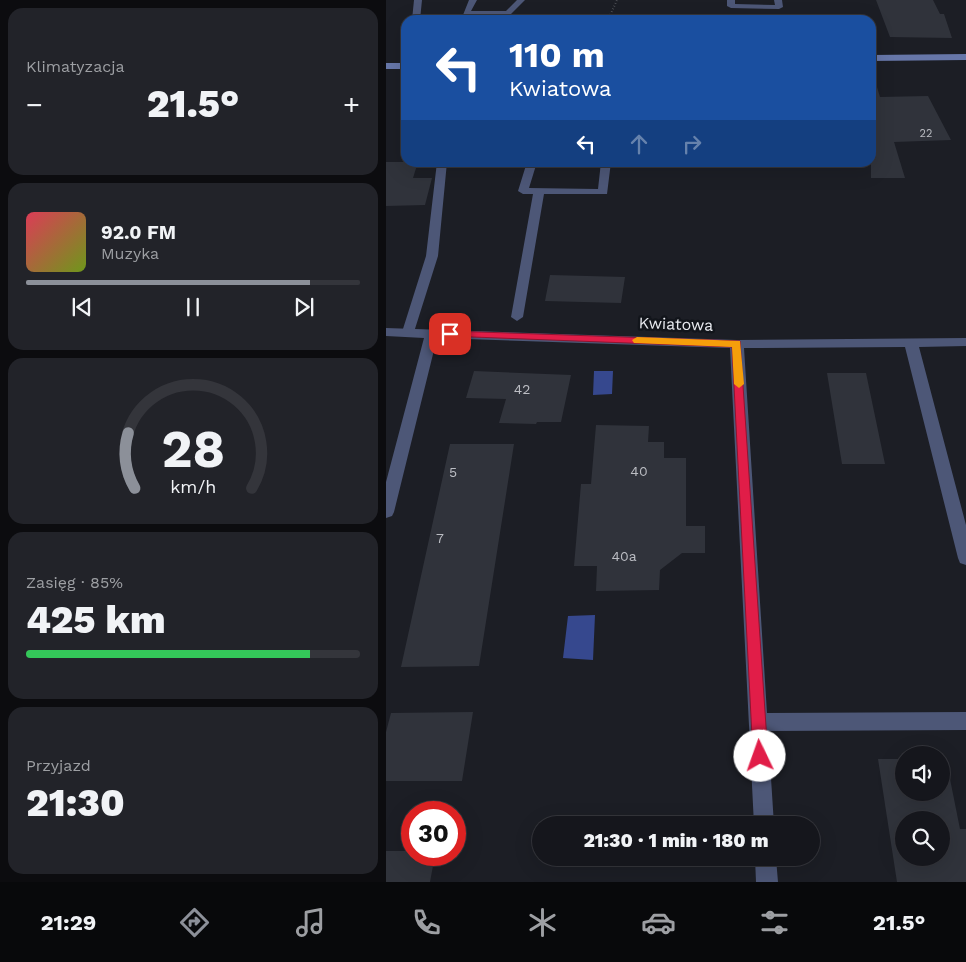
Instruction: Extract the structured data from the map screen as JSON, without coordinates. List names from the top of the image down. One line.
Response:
{"streets":{"street":["Kwiatowa"]},"house_numbers":["22","42","40","5","7","40a"],"page":{"tile":["Klimatyzacja",["Zasięg · 85%","425 km"],["Przyjazd","21:30"]],"turn":["110 m","Kwiatowa"],"heat":["−","21.5°","+"],"song":["92.0 FM","Muzyka"],"limit":"30","trip":"21:30 · 1 min · 180 m","tabs":["21:29","21.5°"],"gauge":["28","km/h"]}}
